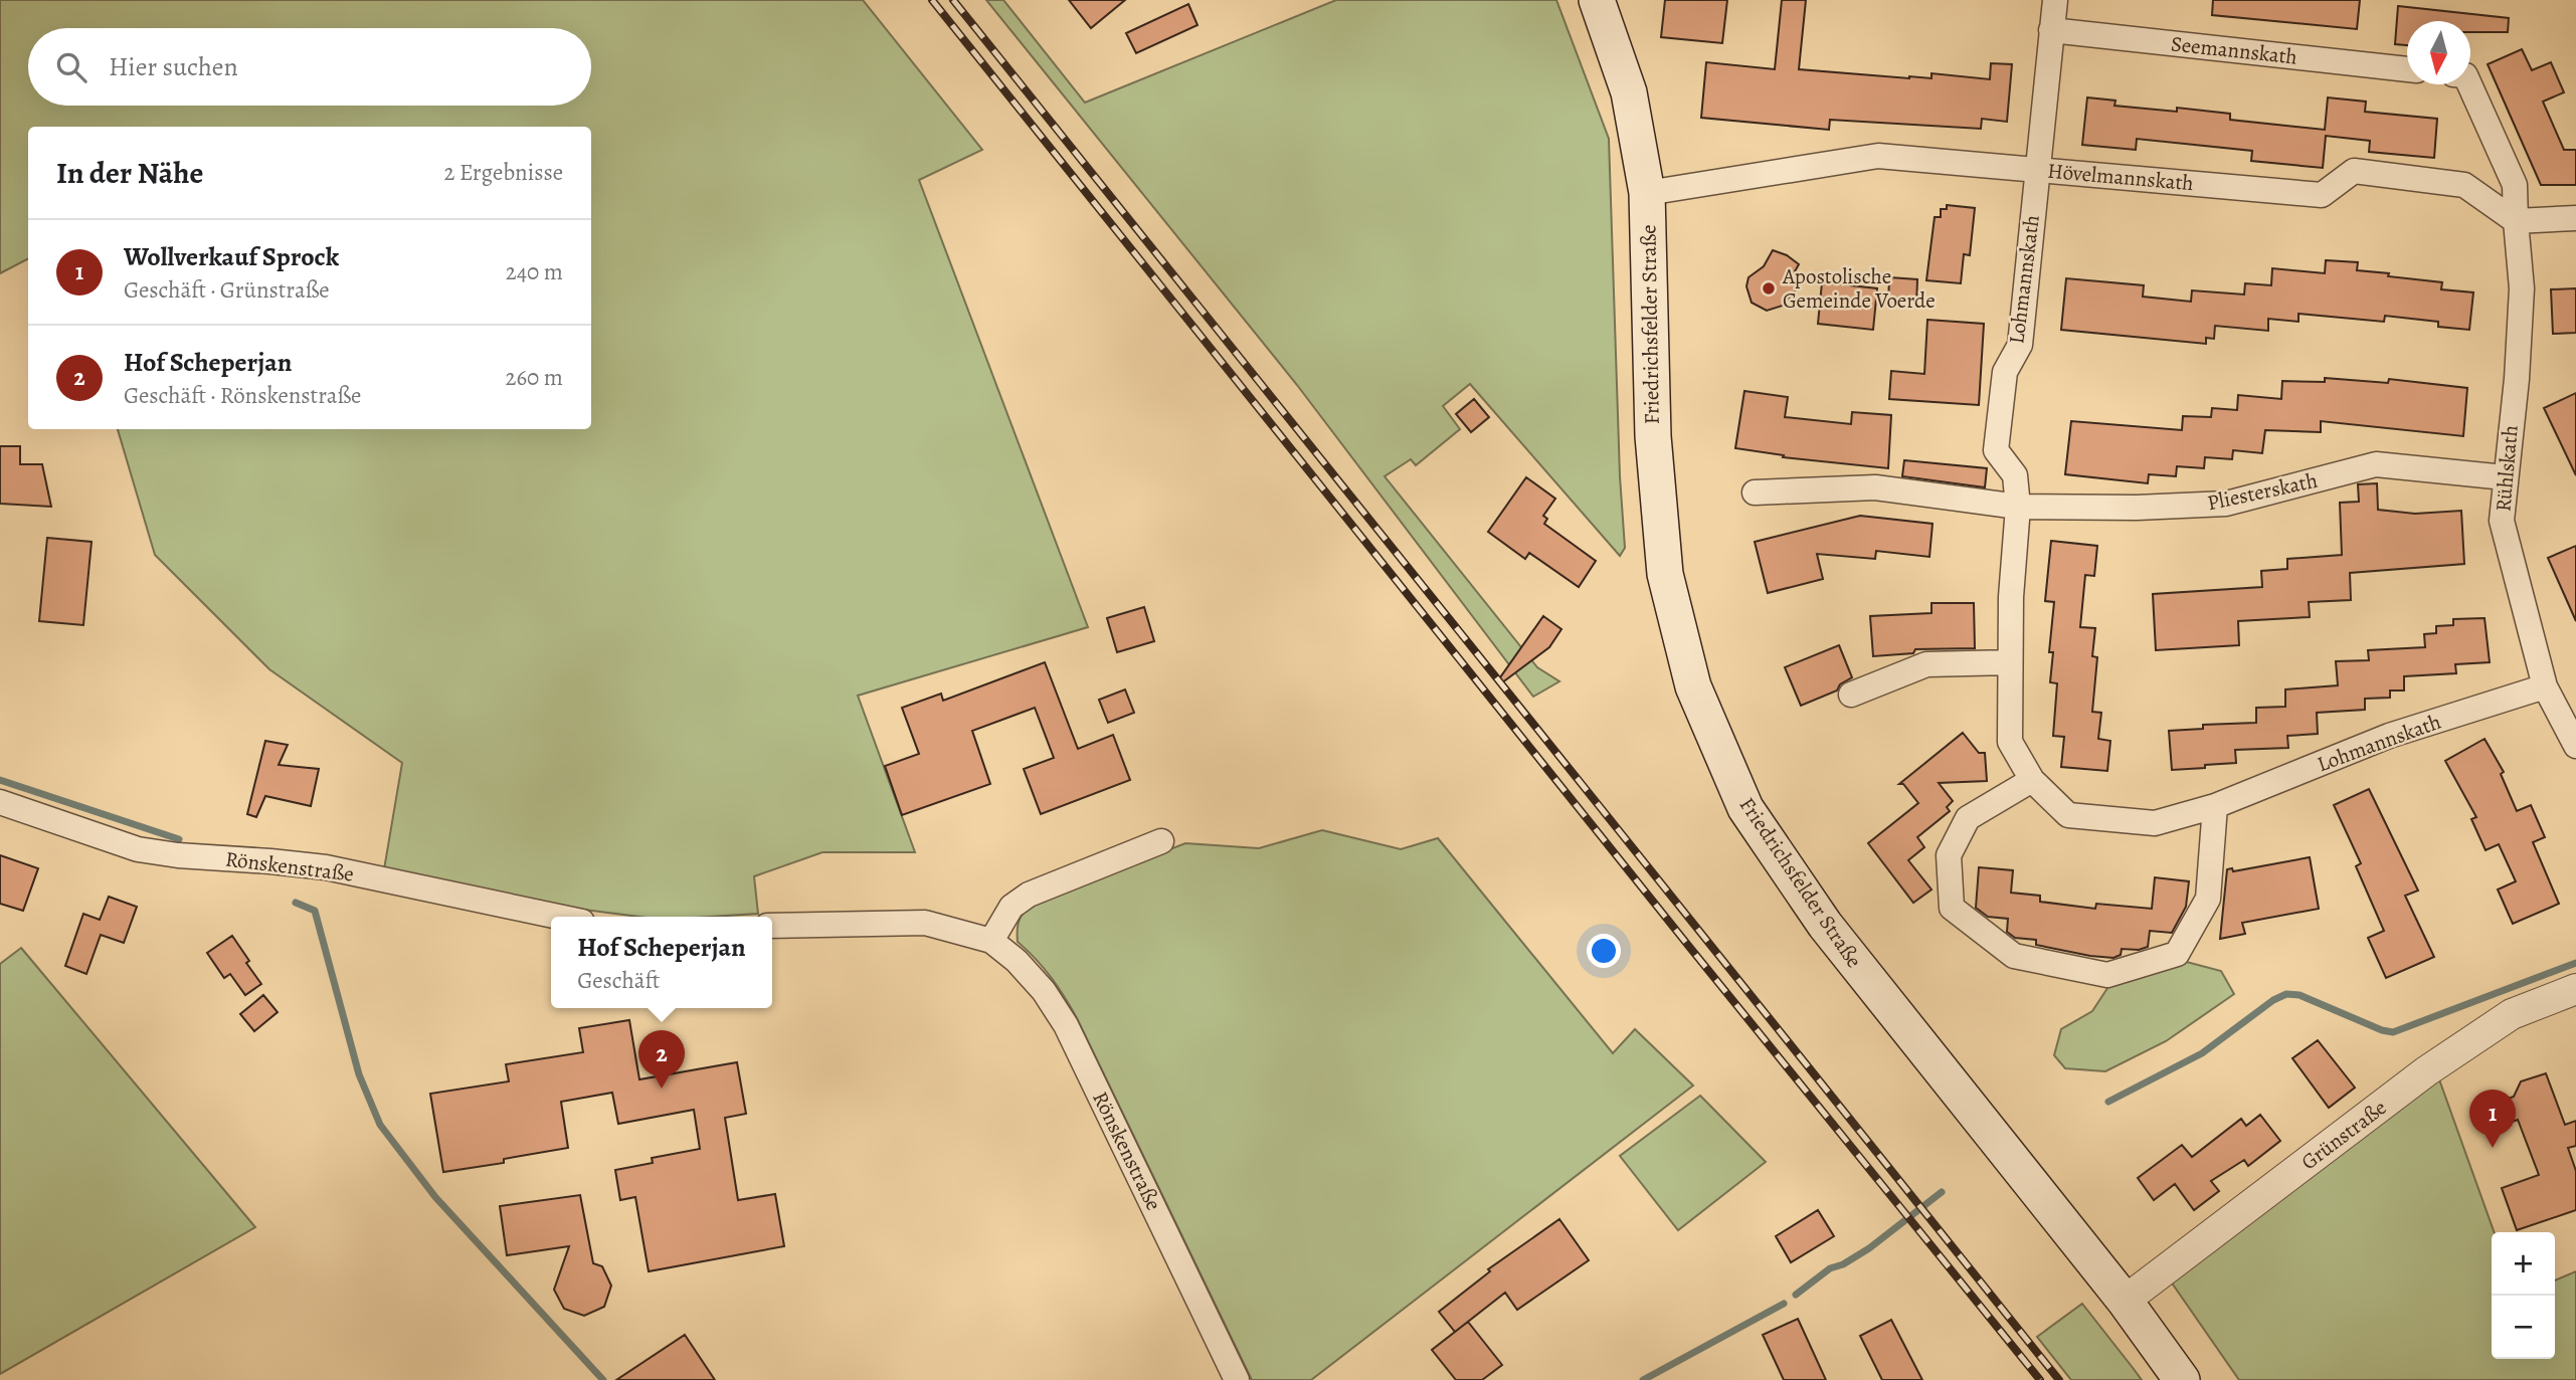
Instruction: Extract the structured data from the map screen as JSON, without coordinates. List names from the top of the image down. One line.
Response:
{"streets":{"main road":["Friedrichsfelder Straße"],"street":["Seemannskath","Hövelmannskath","Lohmannskath","Rühlskath","Pliesterskath","Rönskenstraße","Grünstraße"]},"crossings":[["Hövelmannskath","Lohmannskath"],["Hövelmannskath","Friedrichsfelder Straße"],["Hövelmannskath","Rühlskath"],["Lohmannskath","Rühlskath"],["Lohmannskath","Pliesterskath"],["Friedrichsfelder Straße","Grünstraße"],["Rühlskath","Pliesterskath"]],"places":["Apostolische Gemeinde Voerde"],"north":"bottom","page":{"search":"Hier suchen","heading":["In der Nähe","2 Ergebnisse"],"list":[{"mark":"1","name":"Wollverkauf Sprock","note":"Geschäft · Grünstraße","value":"240 m"},{"mark":"2","name":"Hof Scheperjan","note":"Geschäft · Rönskenstraße","value":"260 m"}],"popup":["Hof Scheperjan","Geschäft"],"pins":["2","1"],"map_buttons":["+","−"]}}
